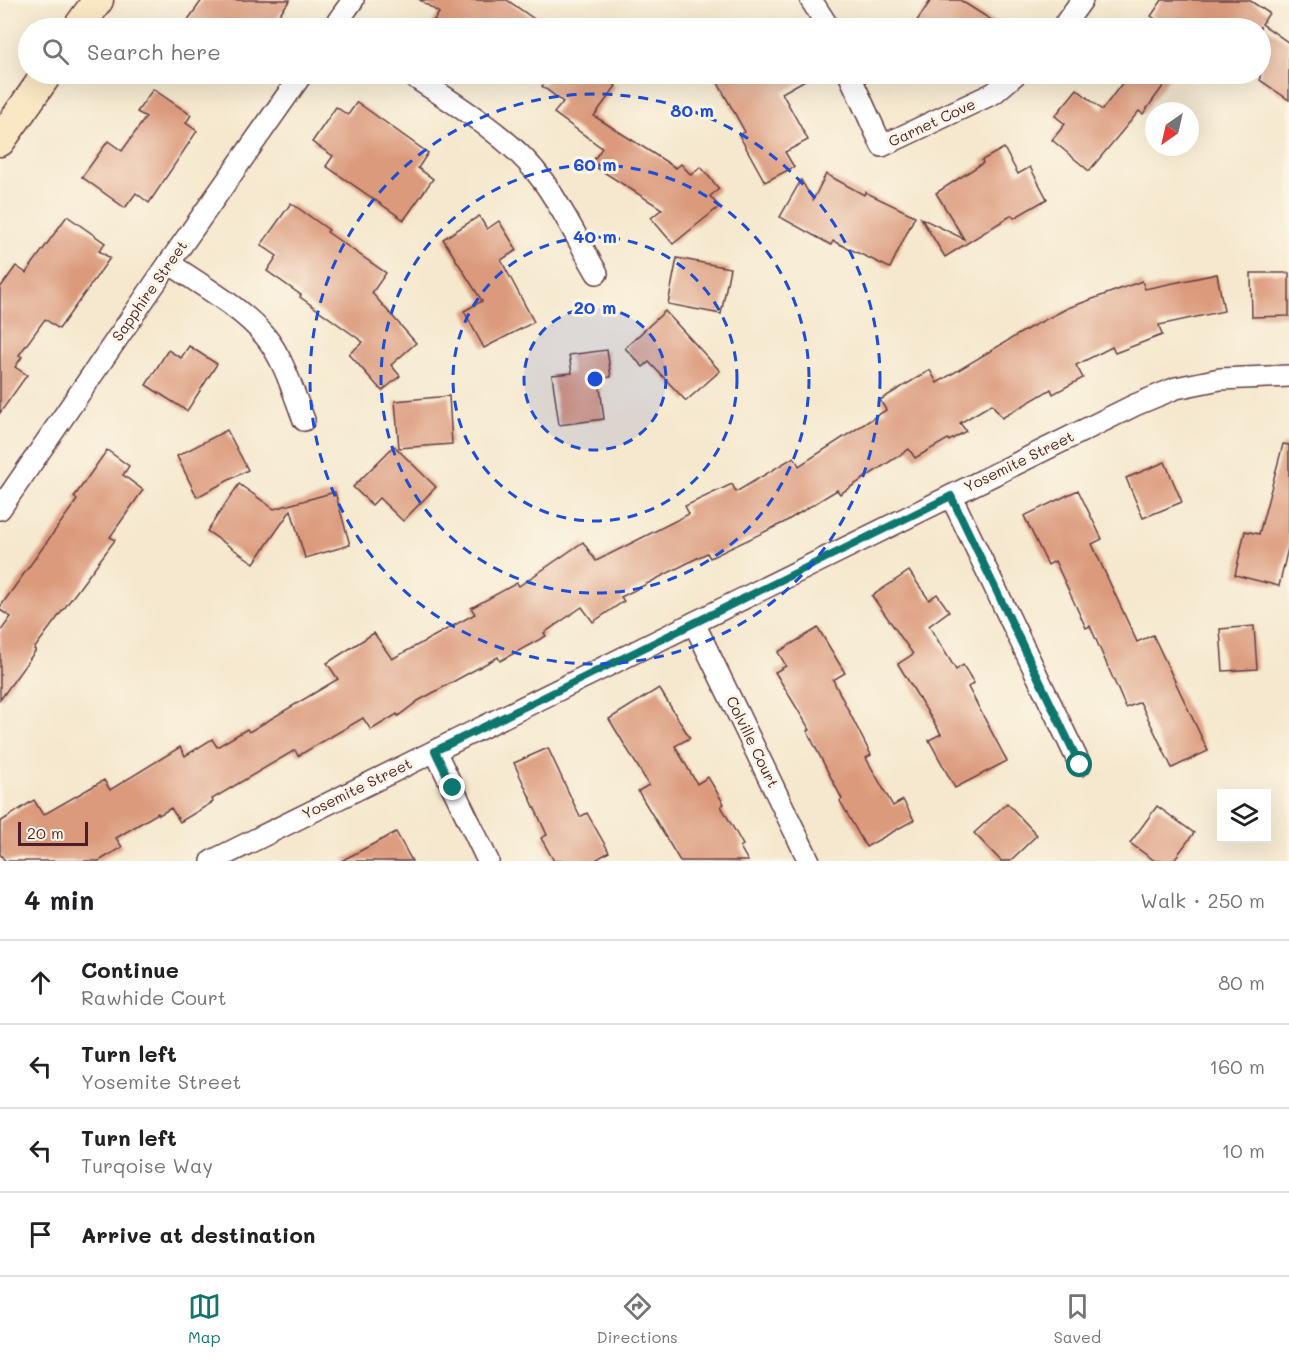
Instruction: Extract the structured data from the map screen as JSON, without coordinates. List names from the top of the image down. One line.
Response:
{"streets":{"street":["Garnet Cove","Sapphire Street","Yosemite Street","Colville Court"]},"crossings":[["Yosemite Street","Colville Court"]],"scale_bar":"20 m","north":"bottom left","page":{"search":"Search here","scale":"20 m","heading":["4 min","Walk · 250 m"],"list":[["Continue","Rawhide Court","80 m"],["Turn left","Yosemite Street","160 m"],["Turn left","Turqoise Way","10 m"],"Arrive at destination"],"nav":["Map","Directions","Saved"]},"rings":["80 m","60 m","40 m","20 m"]}
